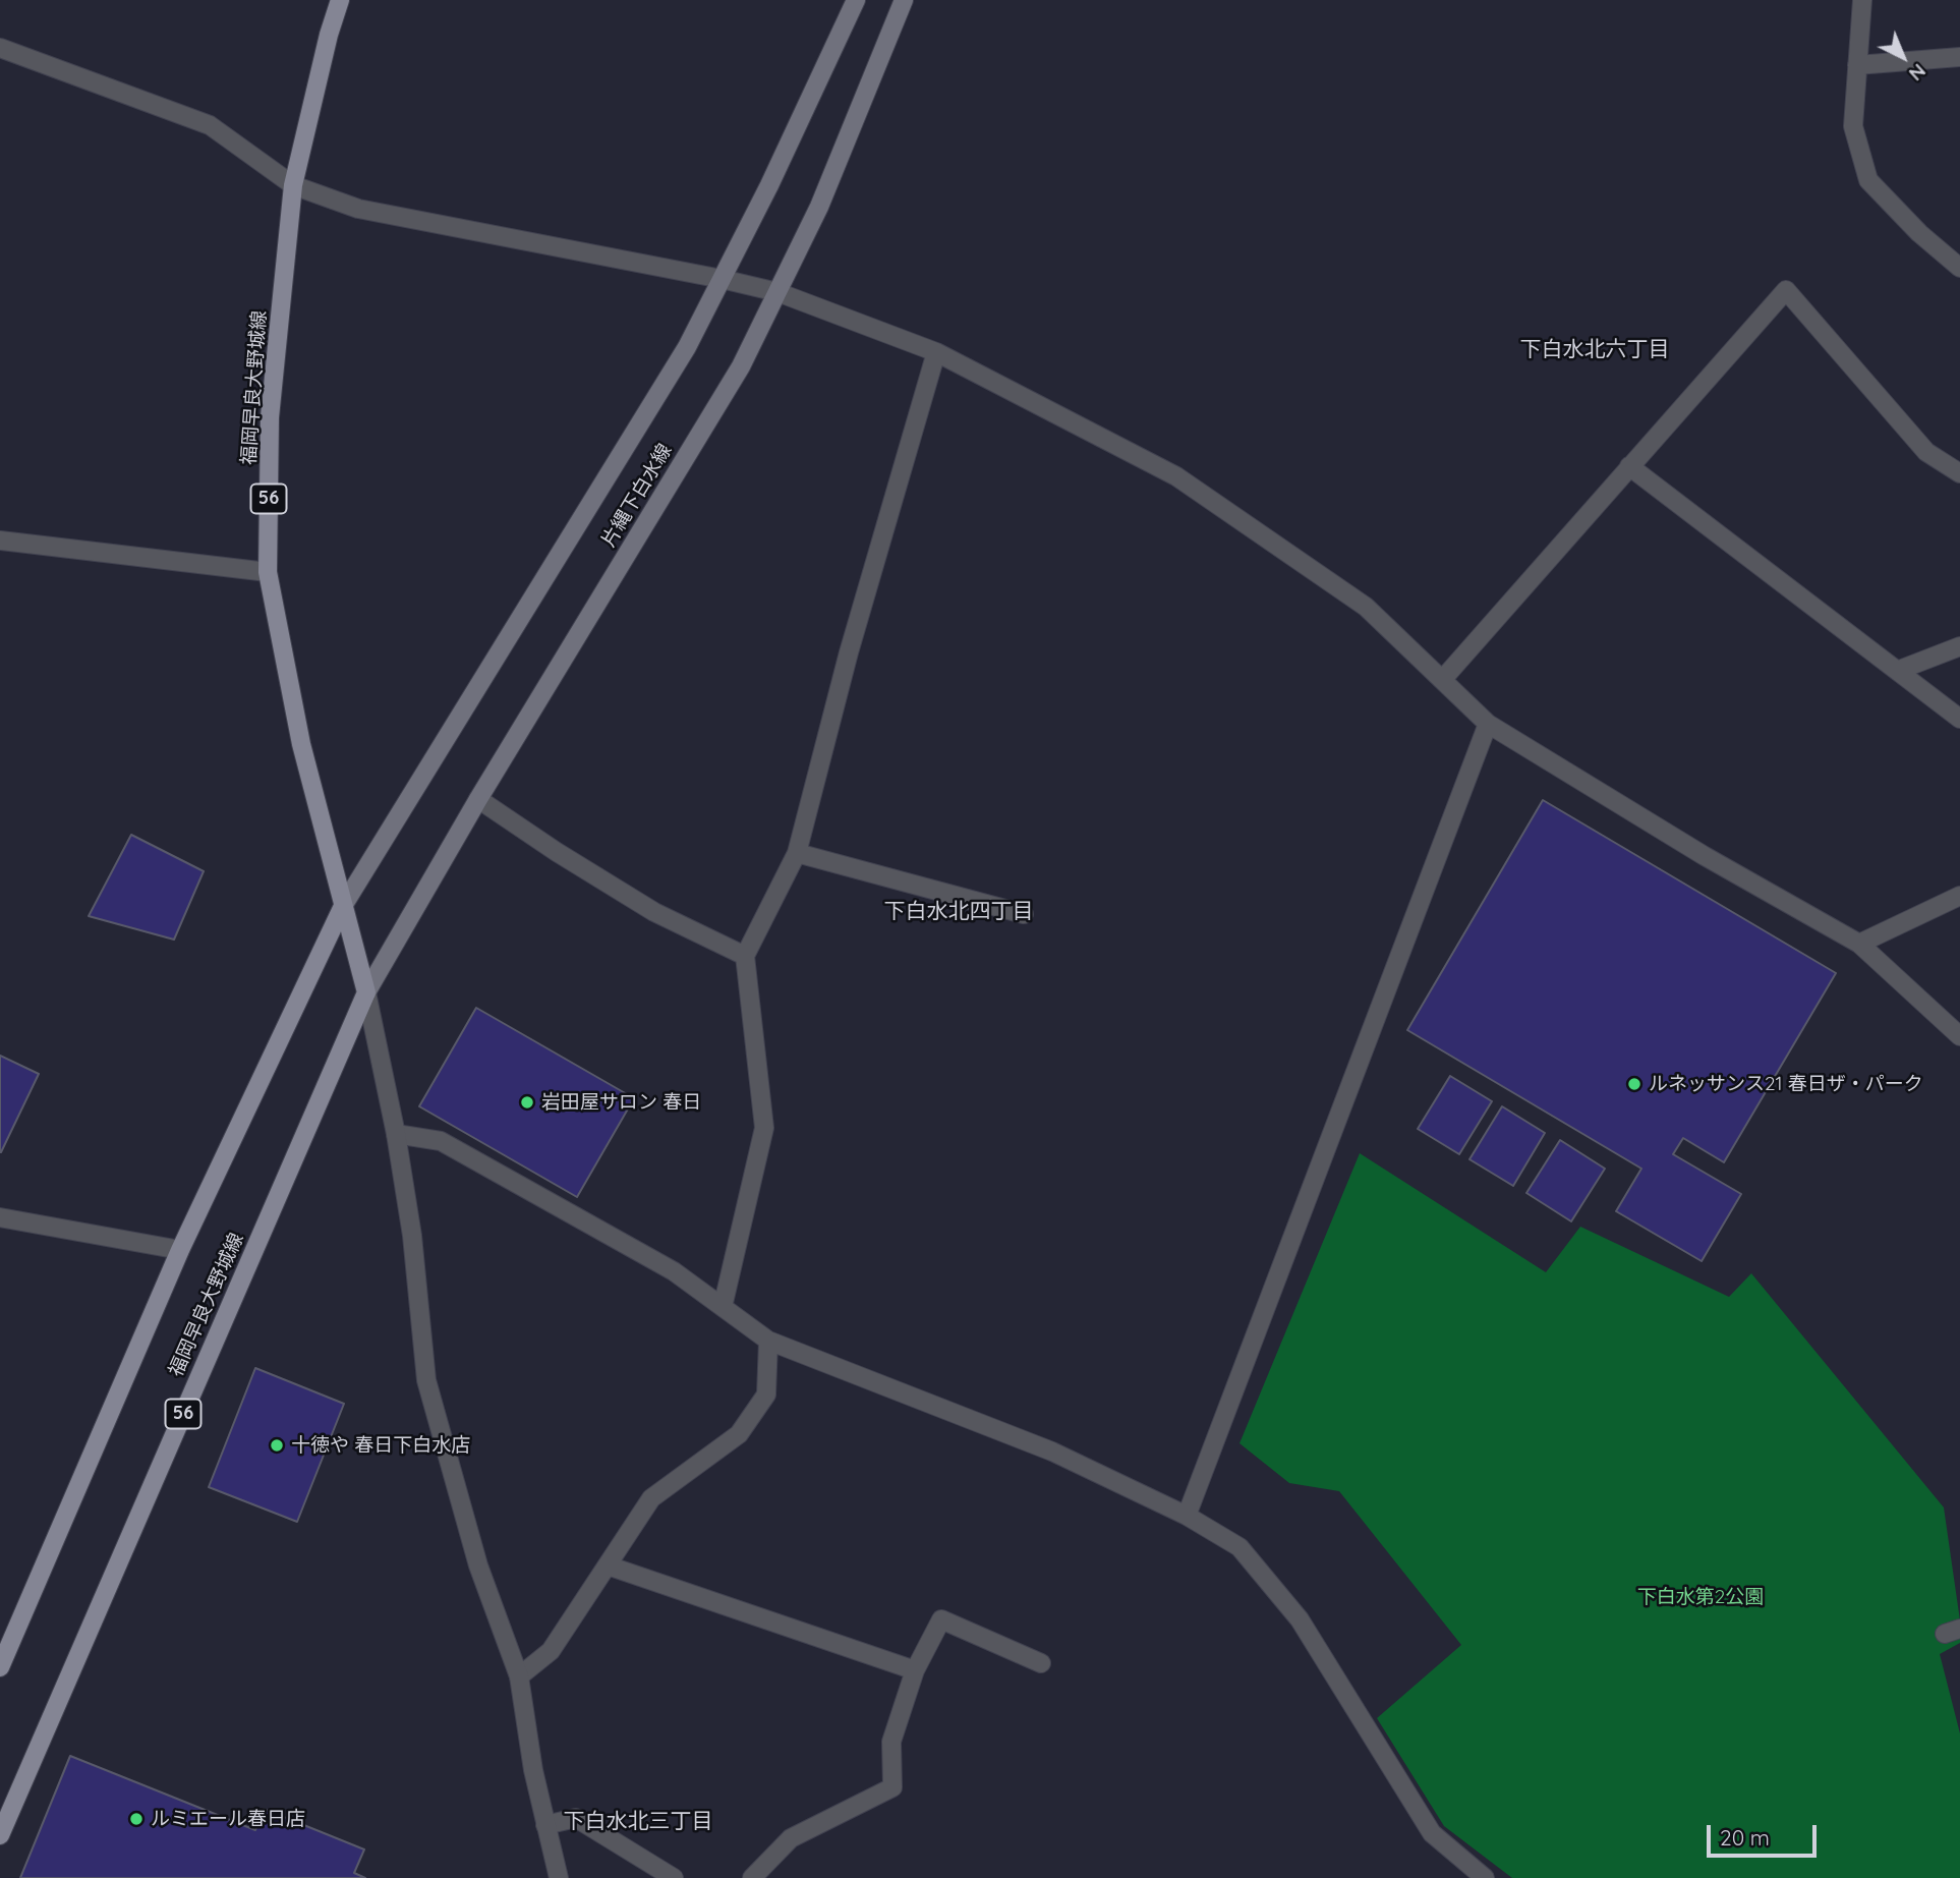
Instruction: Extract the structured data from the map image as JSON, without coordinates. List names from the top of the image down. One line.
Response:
{"streets":{"main road":["福岡早良大野城線","片縄下白水線","56"]},"crossings":[["福岡早良大野城線","片縄下白水線"]],"districts":["下白水北六丁目","下白水北四丁目","下白水北三丁目"],"parks":["下白水第2公園"],"places":["ルネッサンス21 春日ザ・パーク","岩田屋サロン 春日","十徳や 春日下白水店","ルミエール春日店"],"scale_bar":"20 m","north":"bottom right"}
